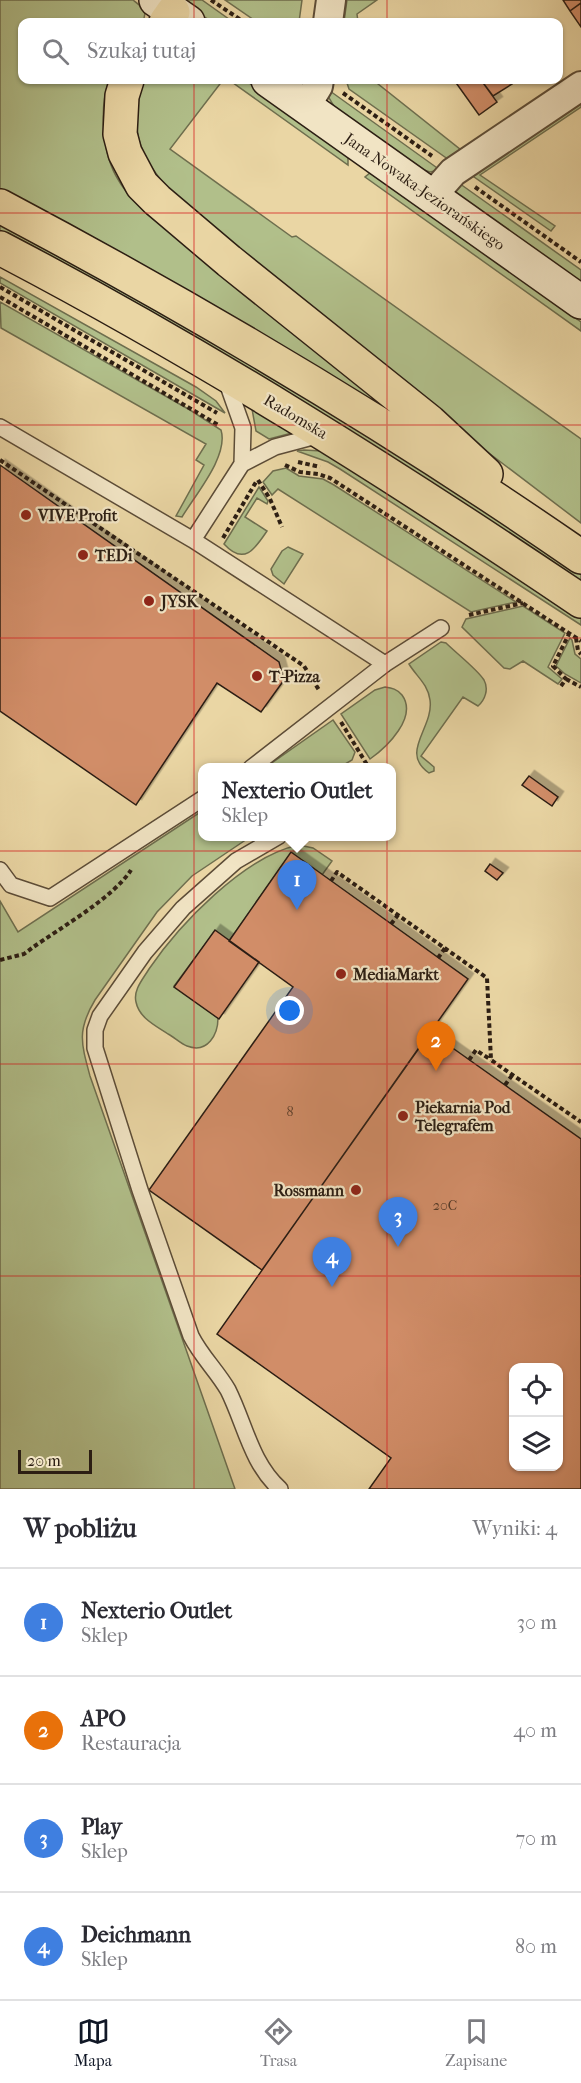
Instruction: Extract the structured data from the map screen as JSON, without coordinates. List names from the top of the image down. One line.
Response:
{"streets":{"main road":["Radomska"],"street":["Jana Nowaka-Jeziorańskiego"]},"places":["VIVE Profit","TEDi","JYSK","T-Pizza","MediaMarkt","Piekarnia Pod Telegrafem","Rossmann"],"house_numbers":["8","20C"],"scale_bar":"20 m","page":{"search":"Szukaj tutaj","popup":["Nexterio Outlet","Sklep"],"pins":["1","2","3","4"],"scale":"20 m","heading":["W pobliżu","Wyniki: 4"],"list":[{"mark":"1","name":"Nexterio Outlet","note":"Sklep","value":"30 m"},{"mark":"2","name":"APO","note":"Restauracja","value":"40 m"},{"mark":"3","name":"Play","note":"Sklep","value":"70 m"},{"mark":"4","name":"Deichmann","note":"Sklep","value":"80 m"}],"nav":["Mapa","Trasa","Zapisane"]}}
